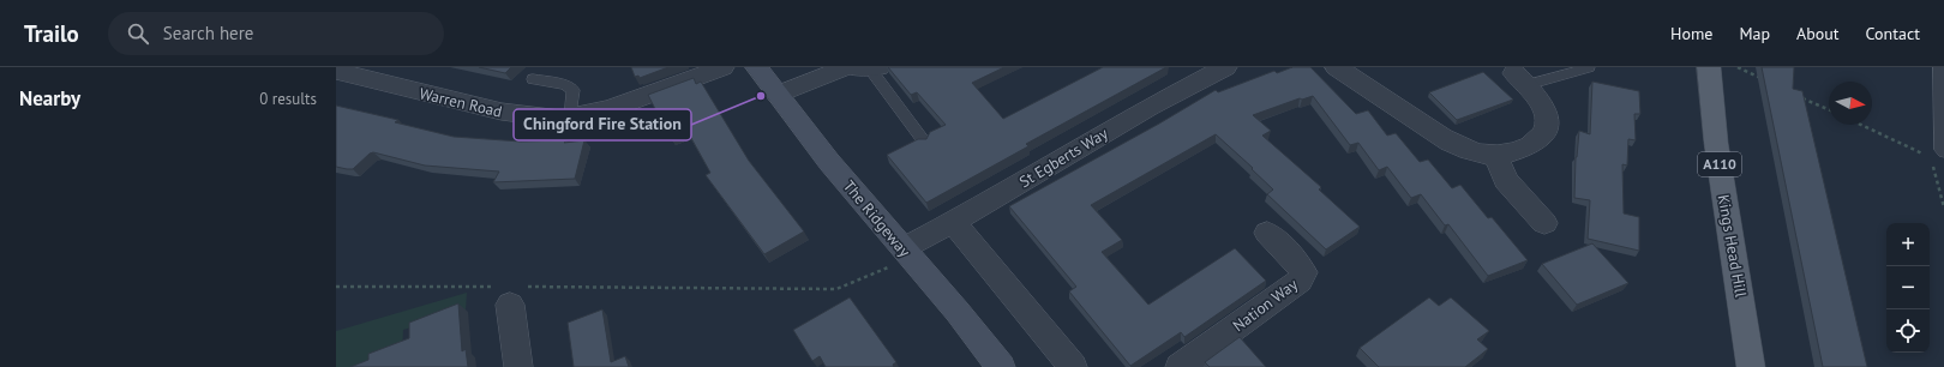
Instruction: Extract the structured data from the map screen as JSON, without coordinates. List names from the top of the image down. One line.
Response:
{"streets":{"main road":["A110","The Ridgeway","Kings Head Hill"],"street":["Warren Road","St Egberts Way","Nation Way"]},"crossings":[["St Egberts Way","The Ridgeway"]],"places":["Chingford Fire Station"],"north":"right","page":{"header":"Trailo","search":"Search here","nav":["Home","Map","About","Contact"],"heading":["Nearby","0 results"],"map_buttons":["+","−"]}}
